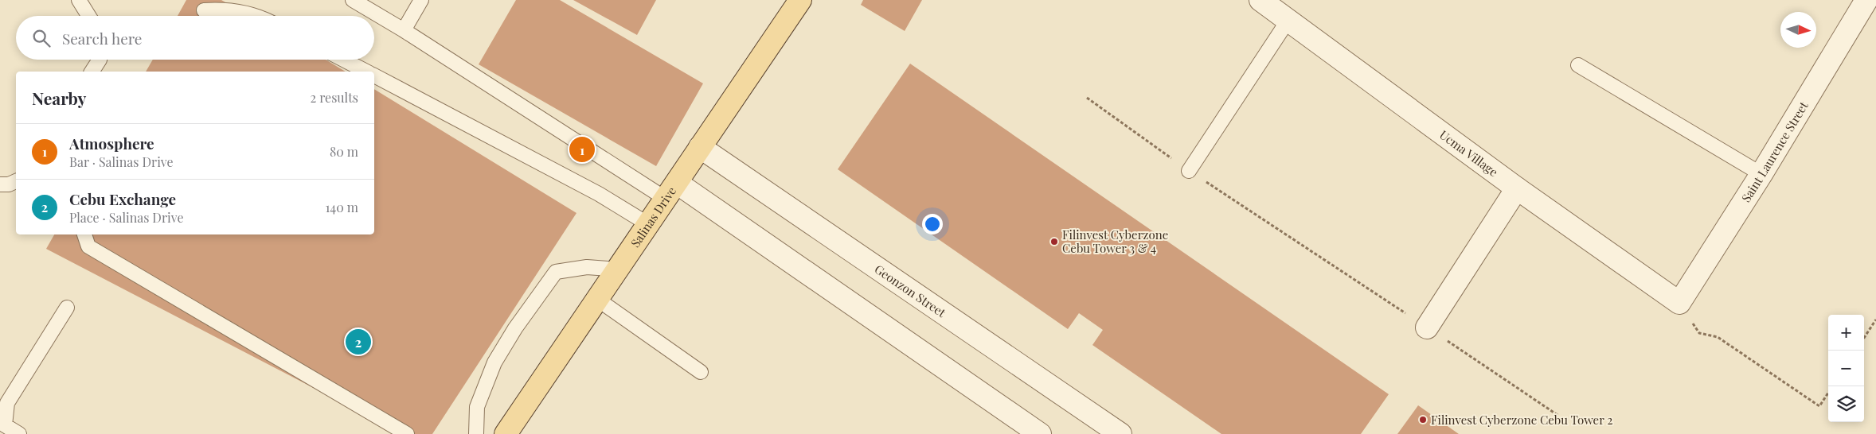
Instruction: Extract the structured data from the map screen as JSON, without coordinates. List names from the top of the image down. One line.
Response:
{"streets":{"main road":["Salinas Drive"],"street":["Saint Laurence Street","Ucma Village","Geonzon Street"]},"crossings":[["Saint Laurence Street","Ucma Village"],["Salinas Drive","Geonzon Street"]],"places":["Filinvest Cyberzone Cebu Tower 3 & 4","Filinvest Cyberzone Cebu Tower 2"],"north":"right","page":{"search":"Search here","heading":["Nearby","2 results"],"list":[{"mark":"1","name":"Atmosphere","note":"Bar · Salinas Drive","value":"80 m"},{"mark":"2","name":"Cebu Exchange","note":"Place · Salinas Drive","value":"140 m"}],"pins":["1","2"],"map_buttons":["+","−"]}}
